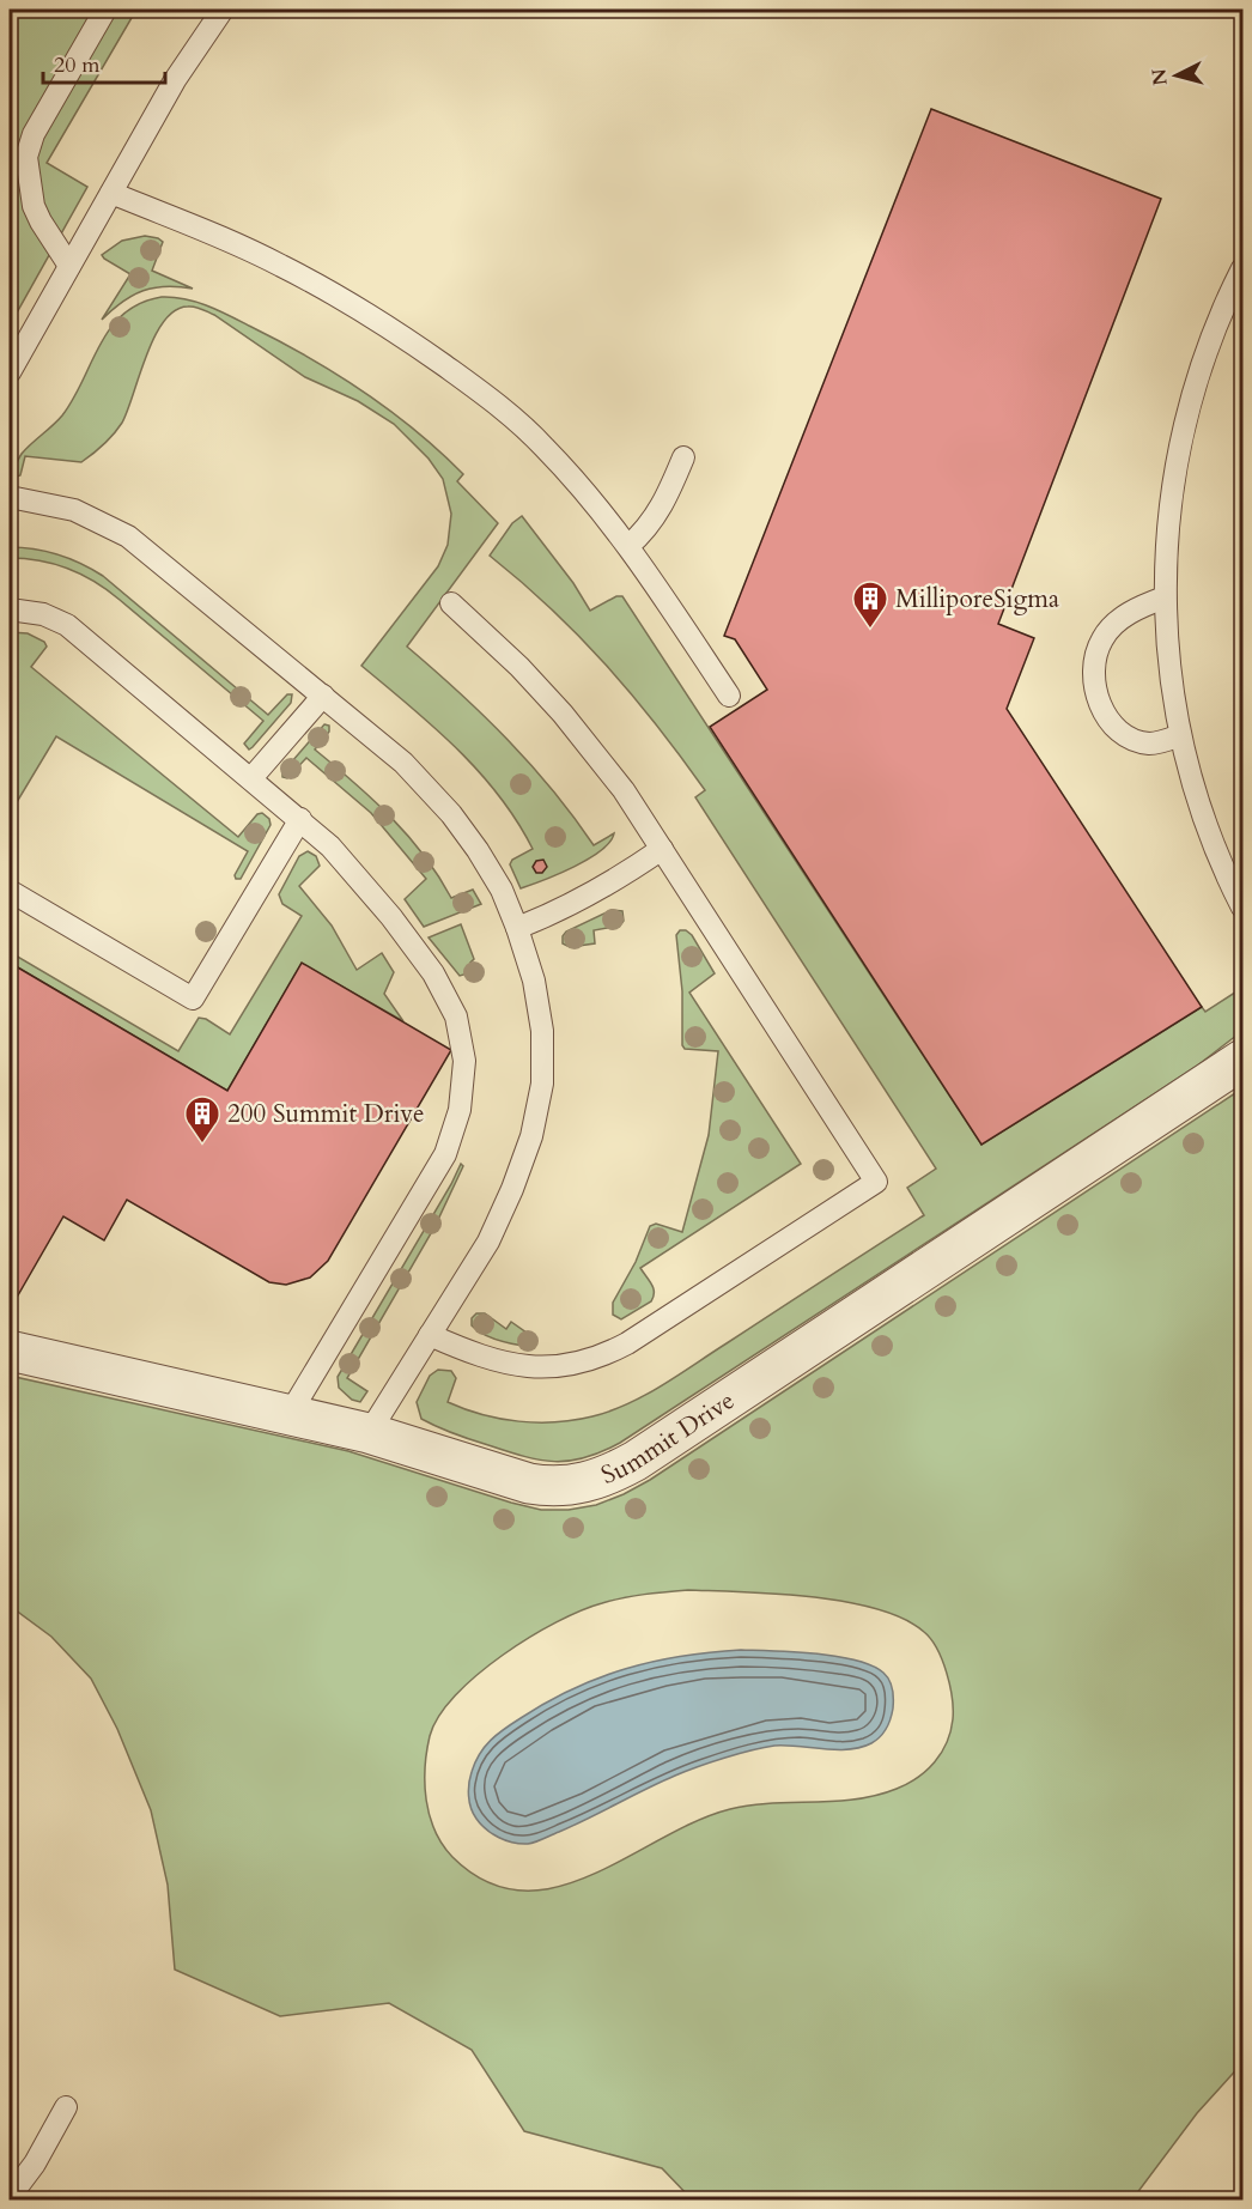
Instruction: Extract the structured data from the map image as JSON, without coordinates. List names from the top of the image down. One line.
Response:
{"streets":{"street":["Summit Drive"]},"places":{"building":["MilliporeSigma","200 Summit Drive"]},"scale_bar":"20 m","north":"left"}
